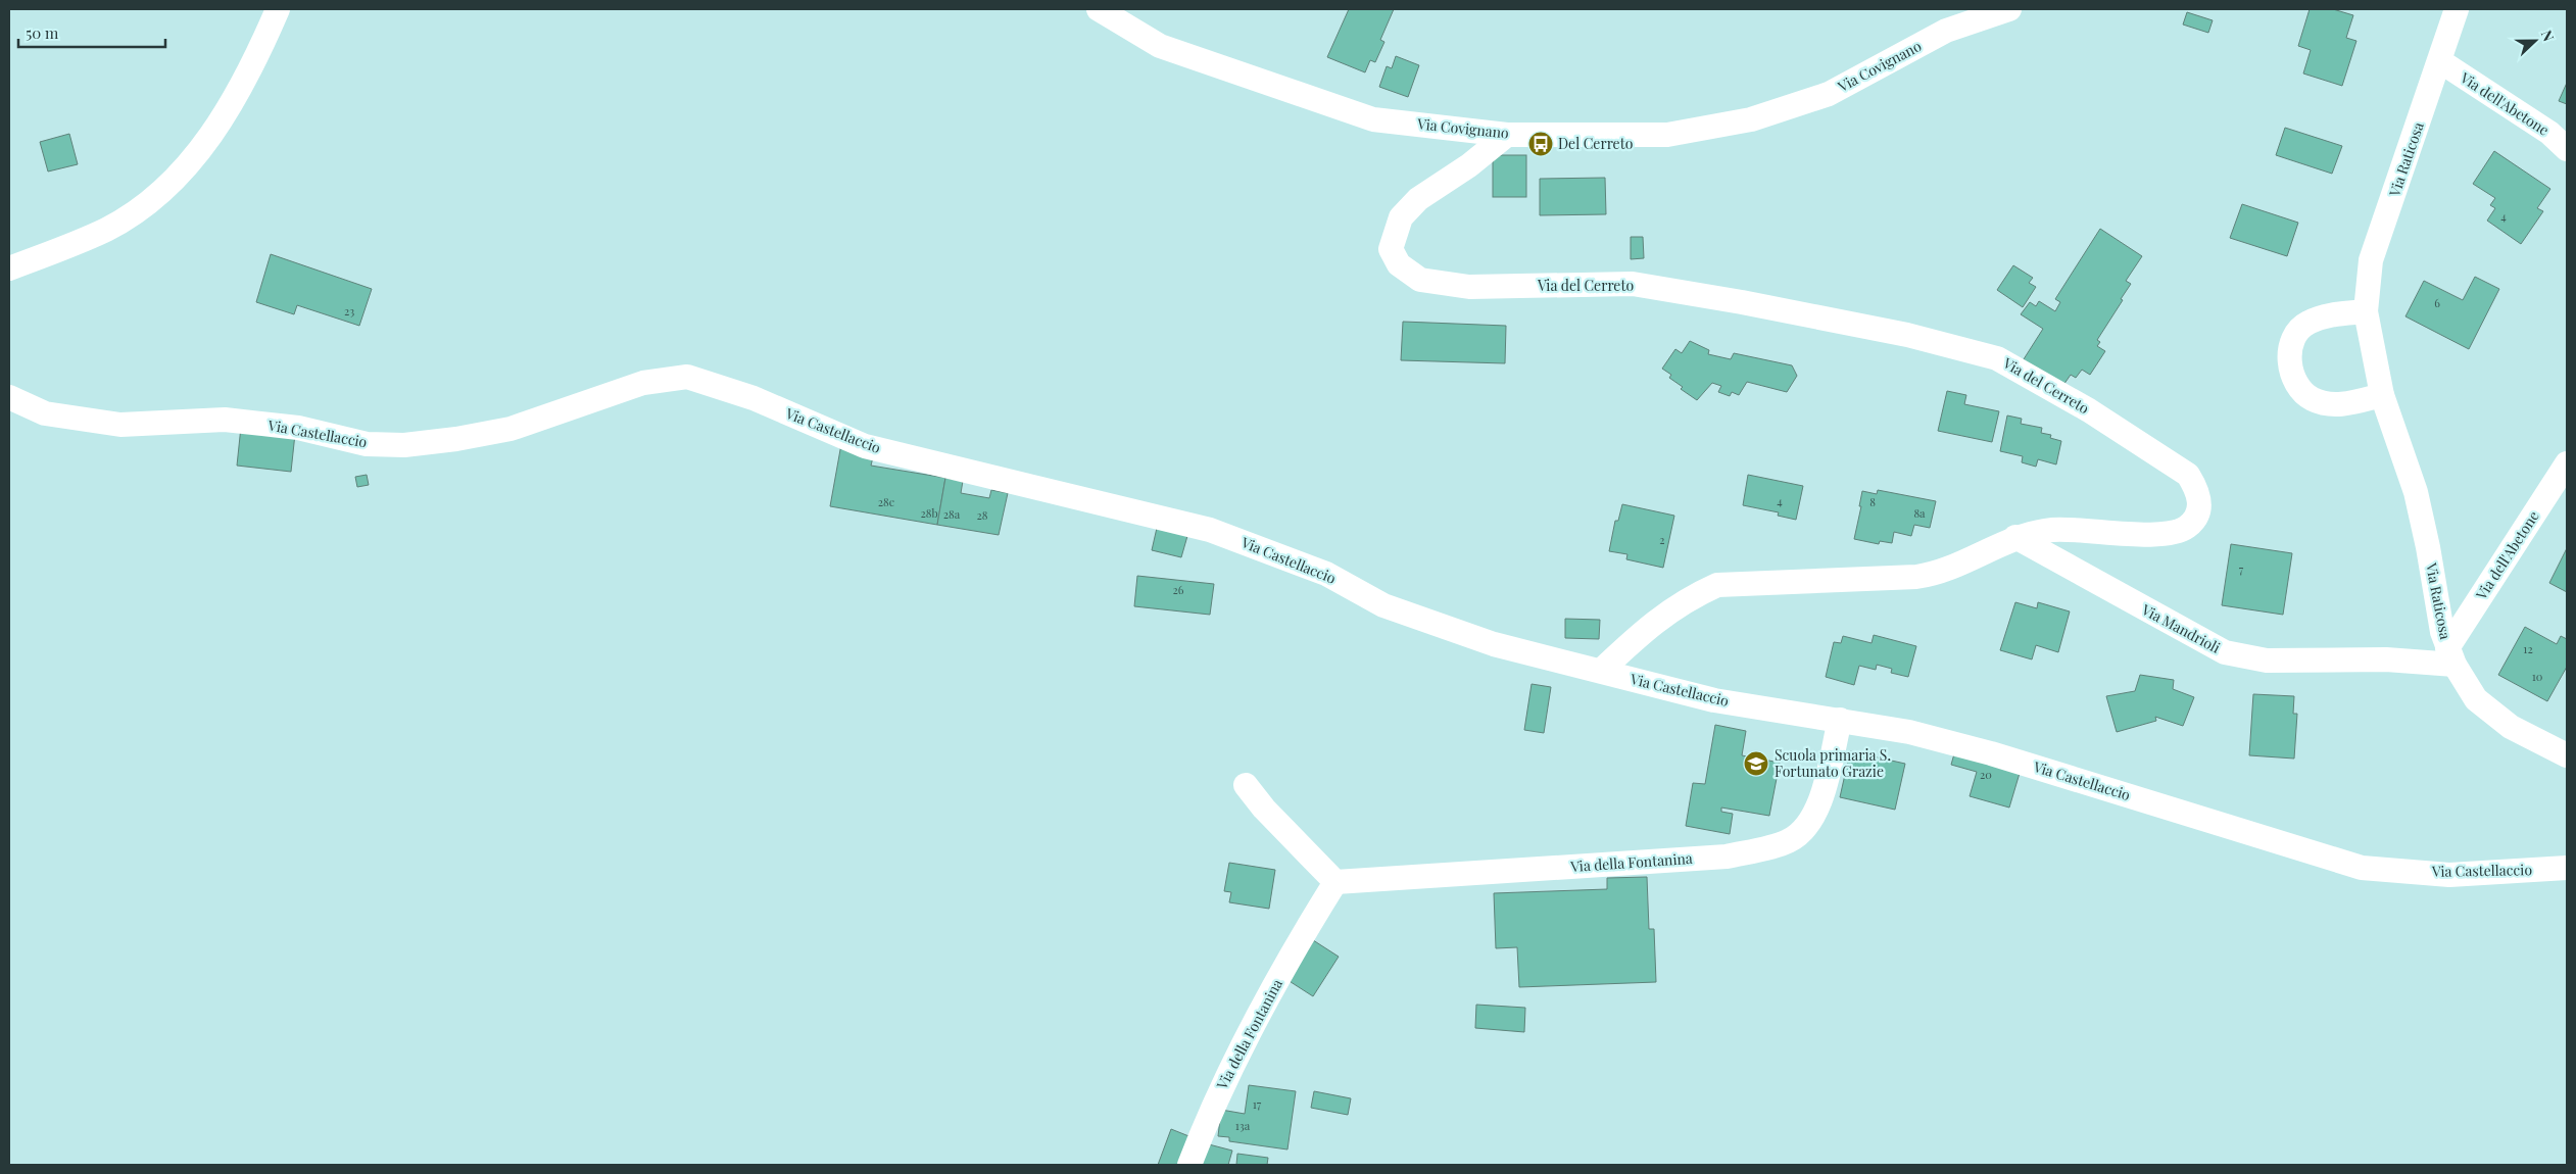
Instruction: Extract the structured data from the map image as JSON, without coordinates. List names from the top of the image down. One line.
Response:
{"streets":{"street":["Via Covignano","Via dell'Abetone","Via Raticosa","Via del Cerreto","Via Castellaccio","Via Mandrioli","Via della Fontanina"]},"crossings":[["Via Covignano","Via del Cerreto"],["Via dell'Abetone","Via Raticosa"],["Via dell'Abetone","Via Mandrioli"],["Via Raticosa","Via Mandrioli"],["Via del Cerreto","Via Castellaccio"],["Via del Cerreto","Via Mandrioli"],["Via Castellaccio","Via della Fontanina"]],"places":{"bus stop":["Del Cerreto"],"school or university":["Scuola primaria S. Fortunato Grazie"]},"house_numbers":["4","6","23","4","28c","8","28b","8a","28a","28","2","7","26","12","10","20","17","13a"],"scale_bar":"50 m","north":"right"}
